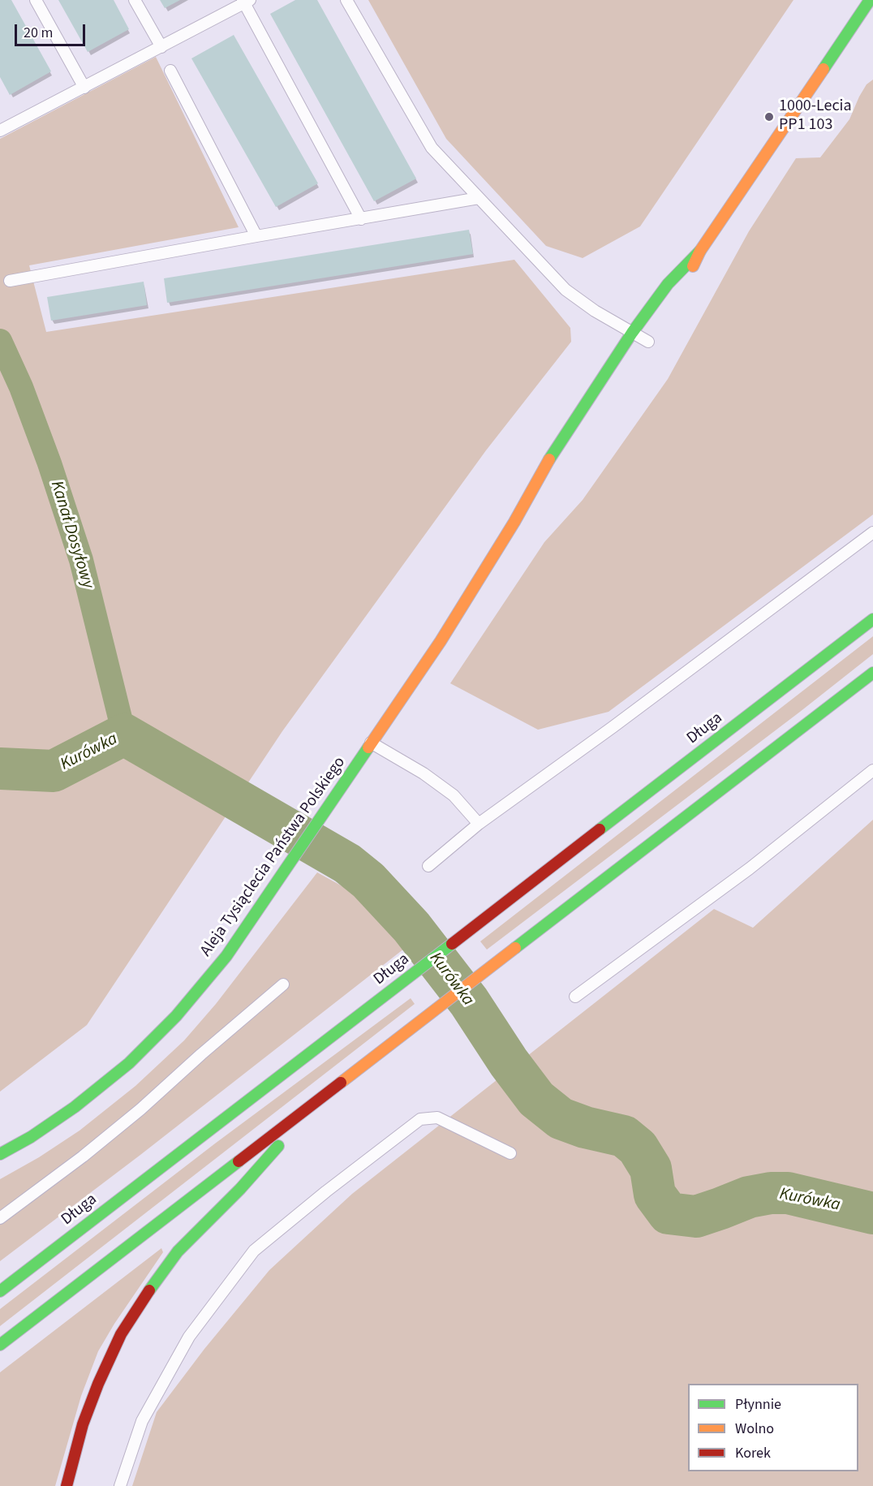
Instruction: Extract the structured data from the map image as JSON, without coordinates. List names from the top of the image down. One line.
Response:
{"streets":{"main road":["Długa","Aleja Tysiąclecia Państwa Polskiego"]},"water":["Kanał Dosyłowy","Kurówka"],"places":["1000-Lecia PP1 103"],"legend":["Płynnie","Wolno","Korek"],"scale_bar":"20 m"}
